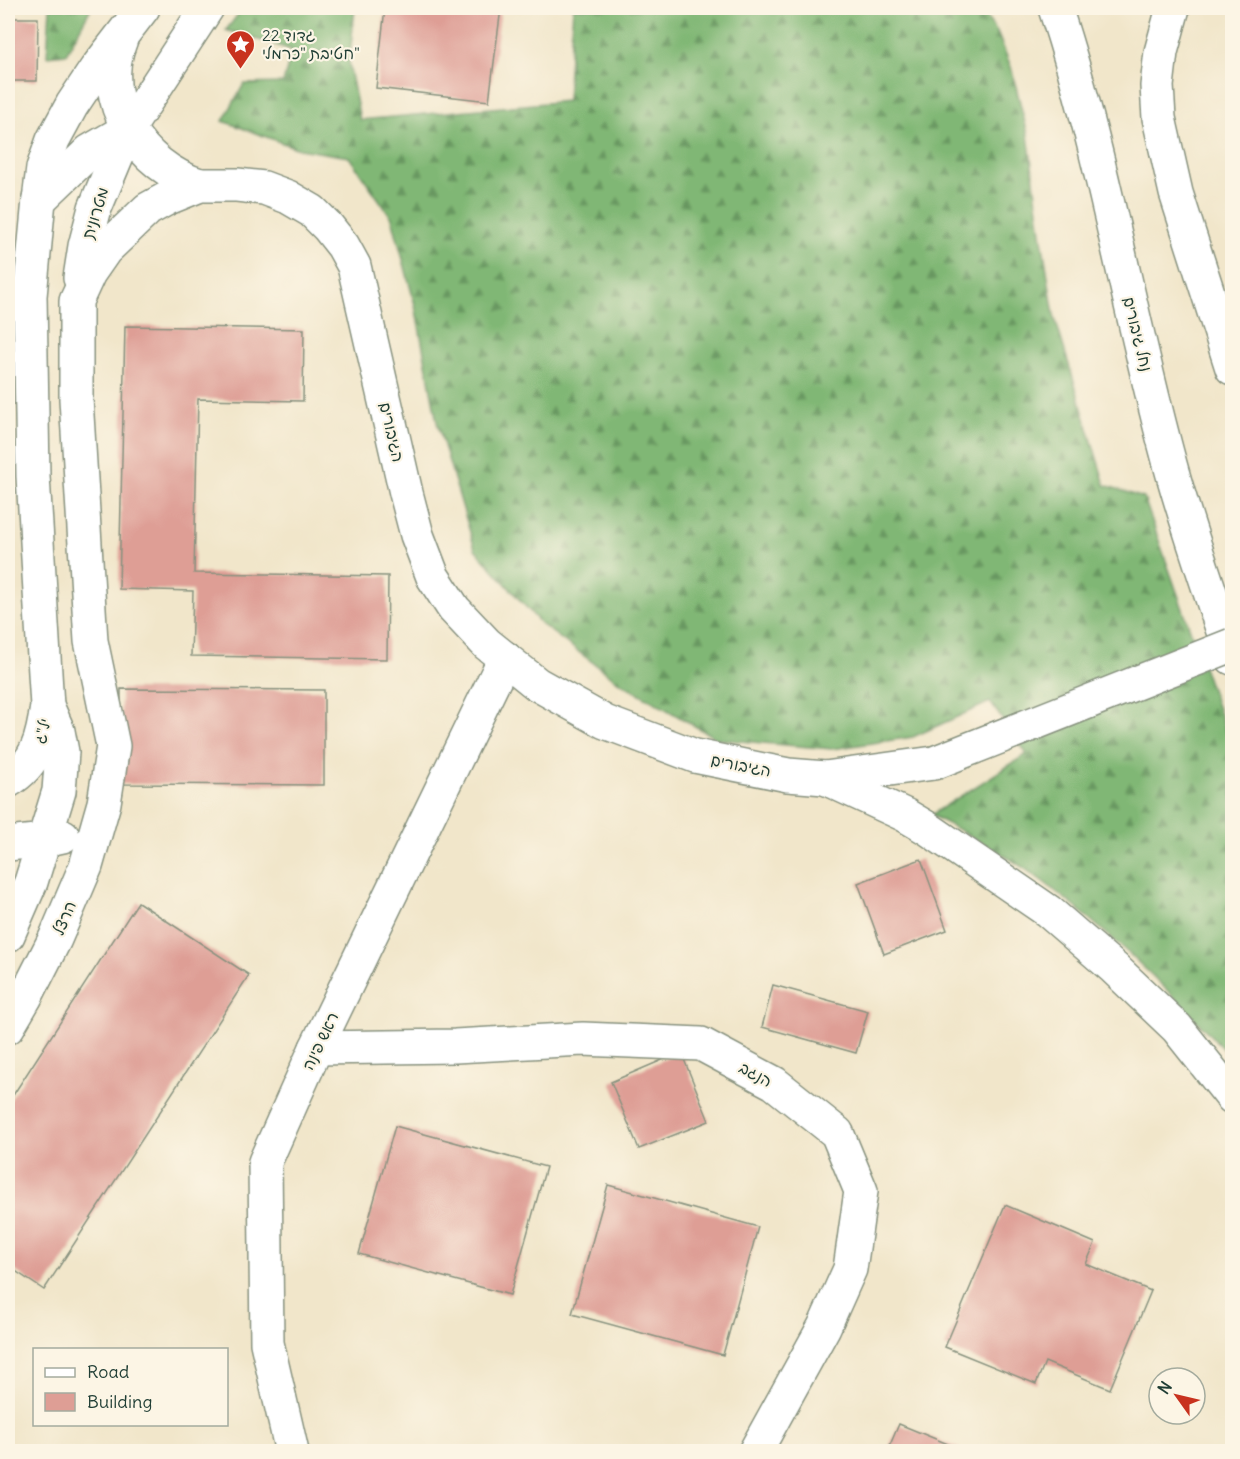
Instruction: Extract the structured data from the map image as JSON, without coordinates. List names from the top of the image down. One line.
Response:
{"streets":{"street":["מטרונית","נחל גיבורים","הגיבורים","יל\"ג","הרצל","ראש פינה","הנגב"]},"crossings":[["מטרונית","הגיבורים"],["הגיבורים","הרצל"],["הגיבורים","ראש פינה"],["ראש פינה","הנגב"]],"places":{"place":["גדוד 22 חטיבת \"כרמלי\""]},"legend":["Road","Building"],"north":"top left"}
